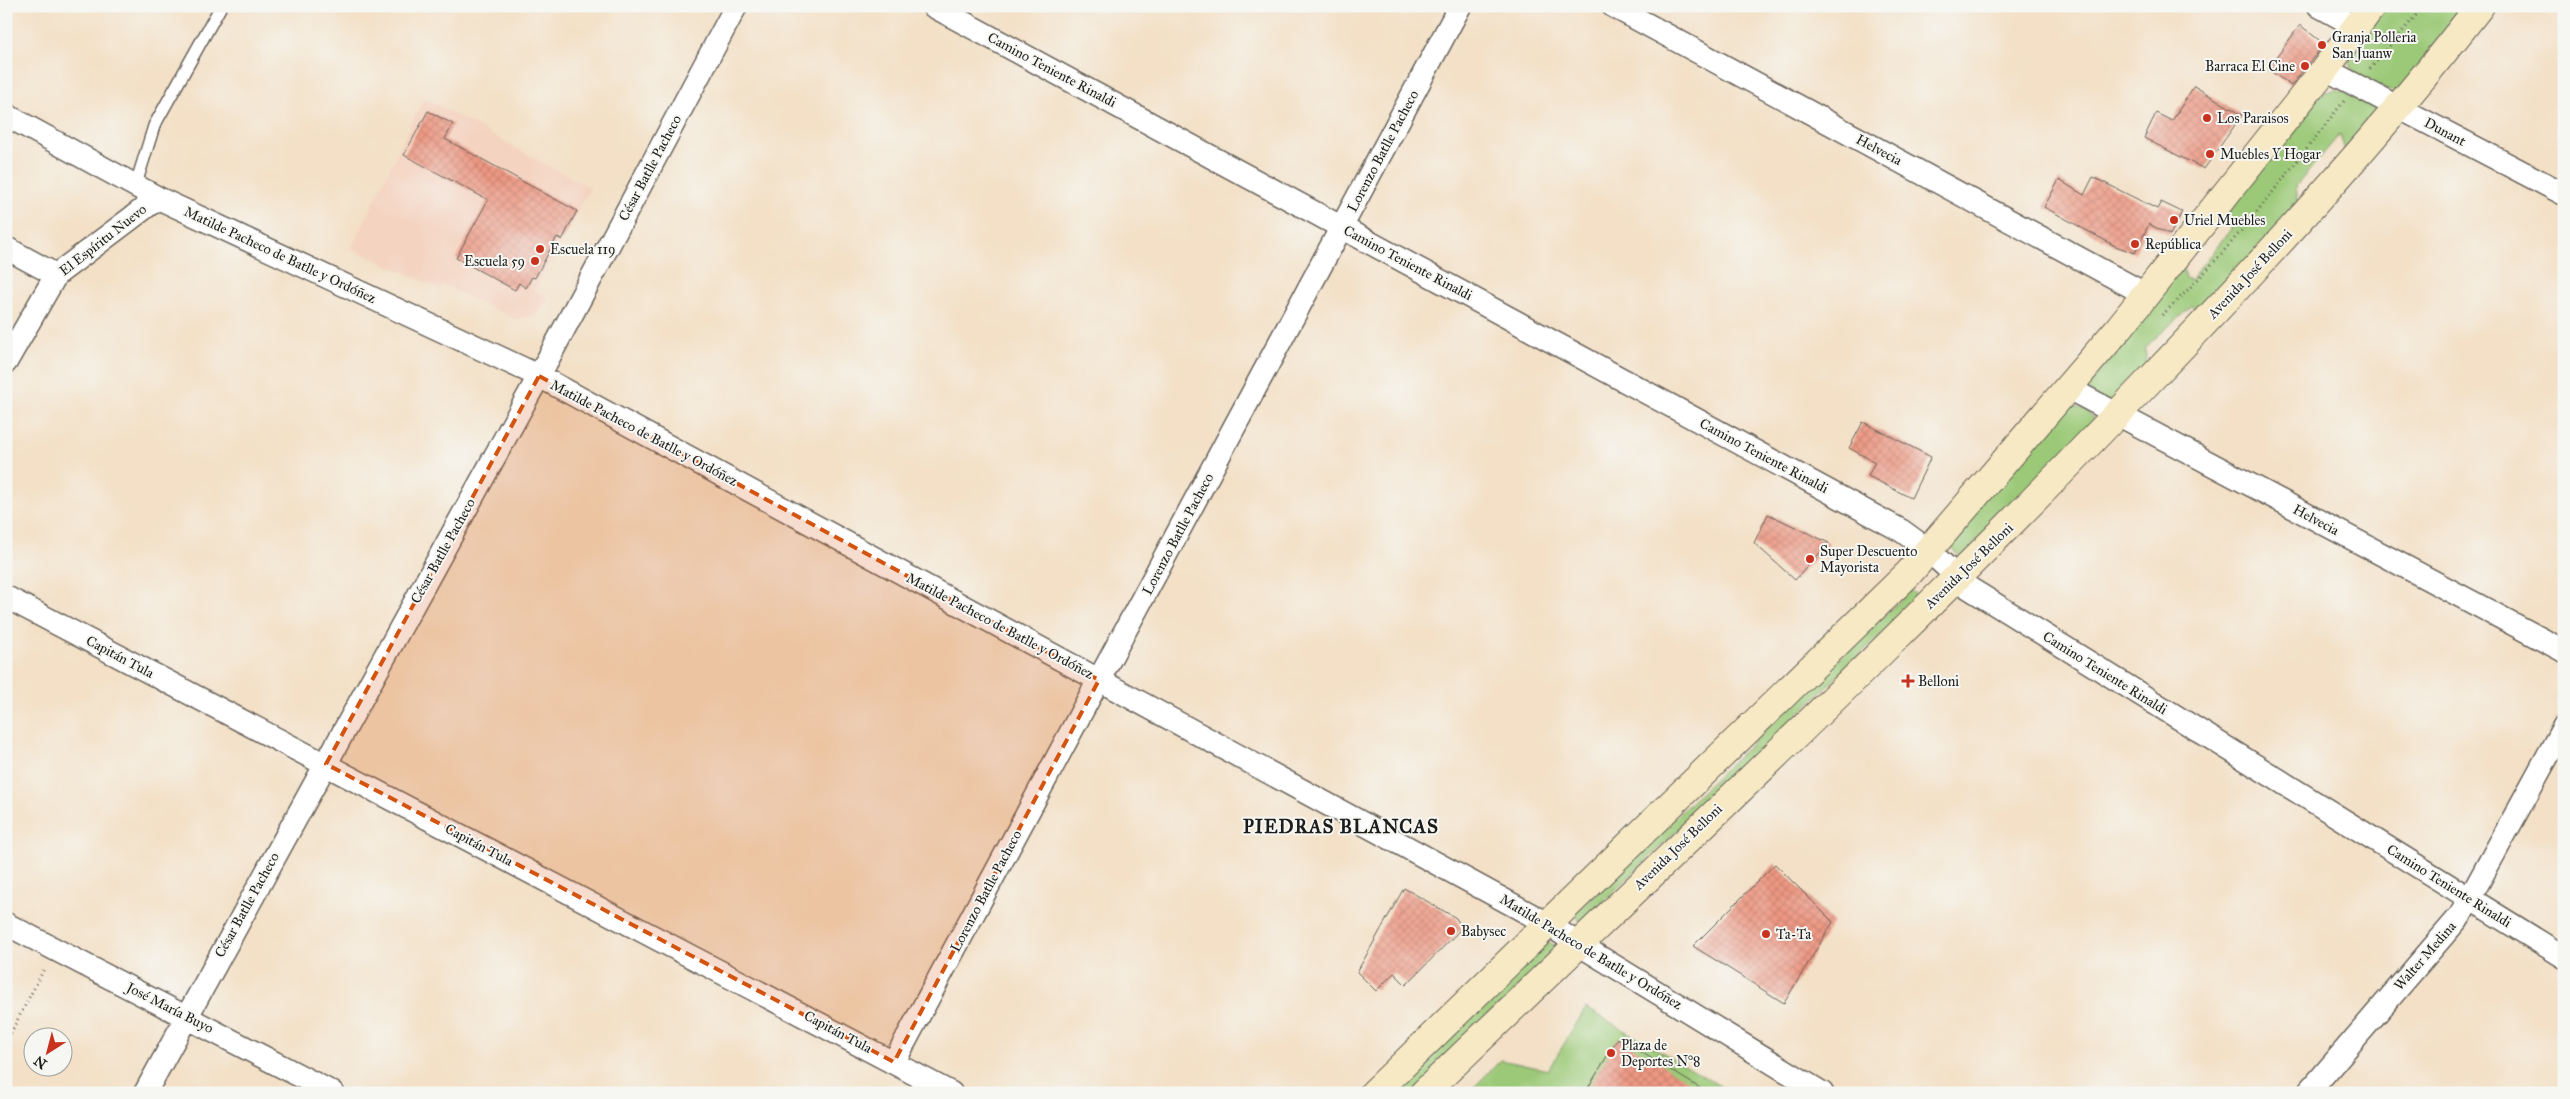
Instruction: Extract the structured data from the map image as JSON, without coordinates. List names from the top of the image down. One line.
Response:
{"streets":{"main road":["Avenida José Belloni"],"street":["Camino Teniente Rinaldi","Dunant","Helvecia","Lorenzo Batlle Pacheco","César Batlle Pacheco","El Espíritu Nuevo","Matilde Pacheco de Batlle y Ordóñez","Capitán Tula","Walter Medina","José María Buyo"]},"crossings":[["Camino Teniente Rinaldi","Lorenzo Batlle Pacheco"],["Camino Teniente Rinaldi","Avenida José Belloni"],["Camino Teniente Rinaldi","Walter Medina"],["Dunant","Avenida José Belloni"],["Helvecia","Avenida José Belloni"],["Lorenzo Batlle Pacheco","Matilde Pacheco de Batlle y Ordóñez"],["Lorenzo Batlle Pacheco","Capitán Tula"],["César Batlle Pacheco","Matilde Pacheco de Batlle y Ordóñez"],["César Batlle Pacheco","Capitán Tula"],["César Batlle Pacheco","José María Buyo"],["El Espíritu Nuevo","Matilde Pacheco de Batlle y Ordóñez"],["Matilde Pacheco de Batlle y Ordóñez","Avenida José Belloni"]],"districts":["PIEDRAS BLANCAS"],"places":{"other":["Granja Polleria San Juanw","Barraca El Cine","Los Paraisos","Muebles Y Hogar","Uriel Muebles","República","Escuela 119","Escuela 59","Super Descuento Mayorista","Babysec","Ta-Ta","Plaza de Deportes N°8"],"health":["Belloni"]},"north":"bottom left"}
